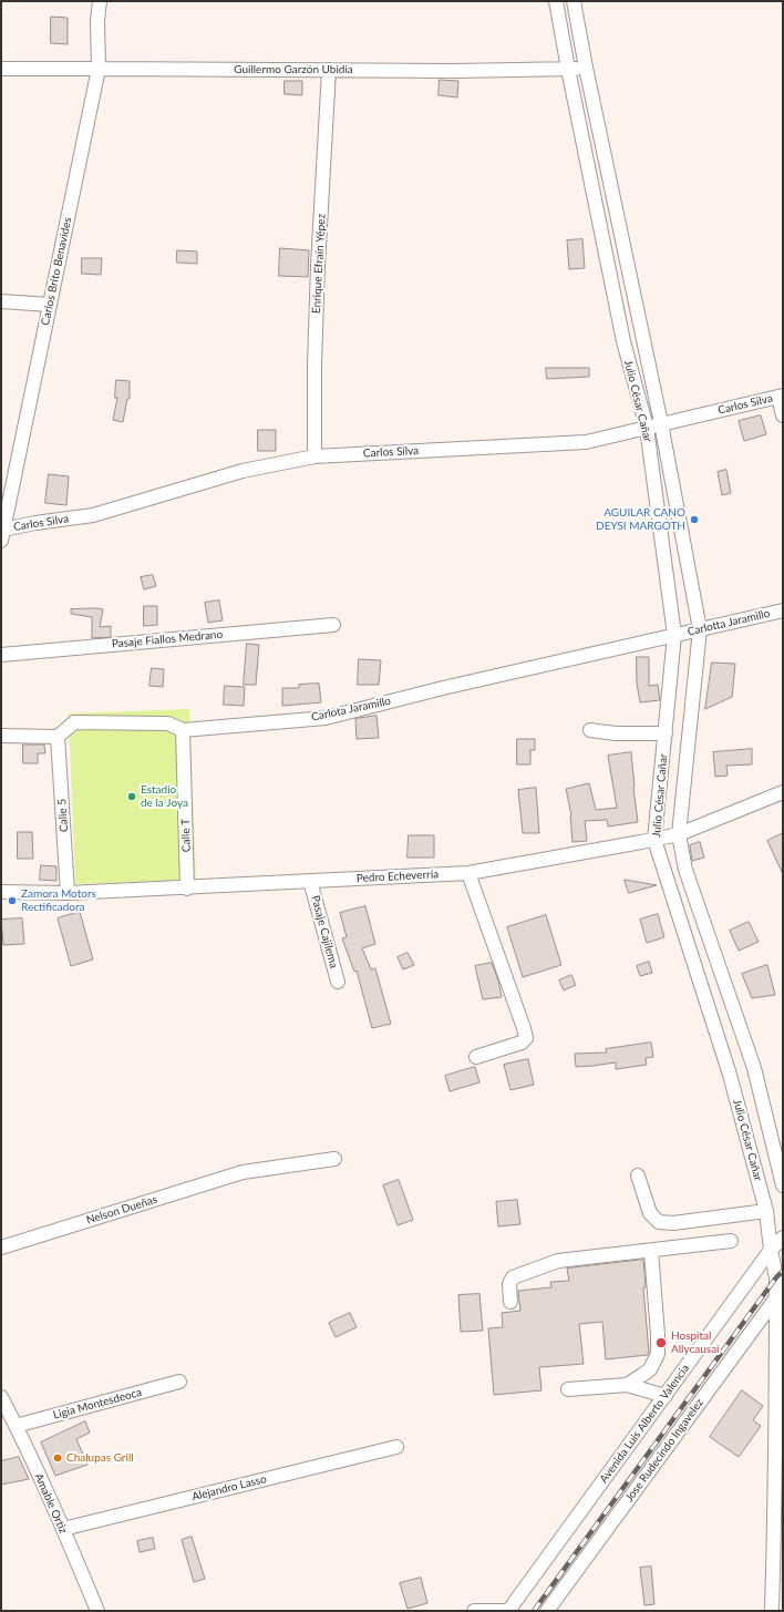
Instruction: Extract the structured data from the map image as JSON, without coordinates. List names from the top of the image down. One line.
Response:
{"streets":{"street":["Guillermo Garzón Ubidia","Enrique Efraín Yépez","Carlos Brito Benavides","Julio César Cañar","Carlos Silva","Carlotta Jaramillo","Pasaje Fiallos Medrano","Carlota Jaramillo","Calle 5","Calle T","Pedro Echeverría","Pasaje Cajilema","Nelson Dueñas","Ligia Montesdeoca","Avenida Luis Alberto Valencia","Jose Rudecindo Ingavelez","Alejandro Lasso","Amable Ortiz"]},"crossings":[["Guillermo Garzón Ubidia","Enrique Efraín Yépez"],["Guillermo Garzón Ubidia","Carlos Brito Benavides"],["Guillermo Garzón Ubidia","Julio César Cañar"],["Enrique Efraín Yépez","Carlos Silva"],["Carlos Brito Benavides","Carlos Silva"],["Julio César Cañar","Carlos Silva"],["Julio César Cañar","Carlotta Jaramillo"],["Julio César Cañar","Carlota Jaramillo"],["Julio César Cañar","Pedro Echeverría"],["Julio César Cañar","Avenida Luis Alberto Valencia"],["Julio César Cañar","Jose Rudecindo Ingavelez"],["Carlotta Jaramillo","Carlota Jaramillo"],["Carlota Jaramillo","Calle 5"],["Carlota Jaramillo","Calle T"],["Calle 5","Pedro Echeverría"],["Calle T","Pedro Echeverría"],["Pedro Echeverría","Pasaje Cajilema"],["Ligia Montesdeoca","Amable Ortiz"],["Alejandro Lasso","Amable Ortiz"]],"places":["AGUILAR CANO DEYSI MARGOTH","Estadio de la Joya","Zamora Motors Rectificadora","Hospital Allycausai","Chalupas Grill"]}
